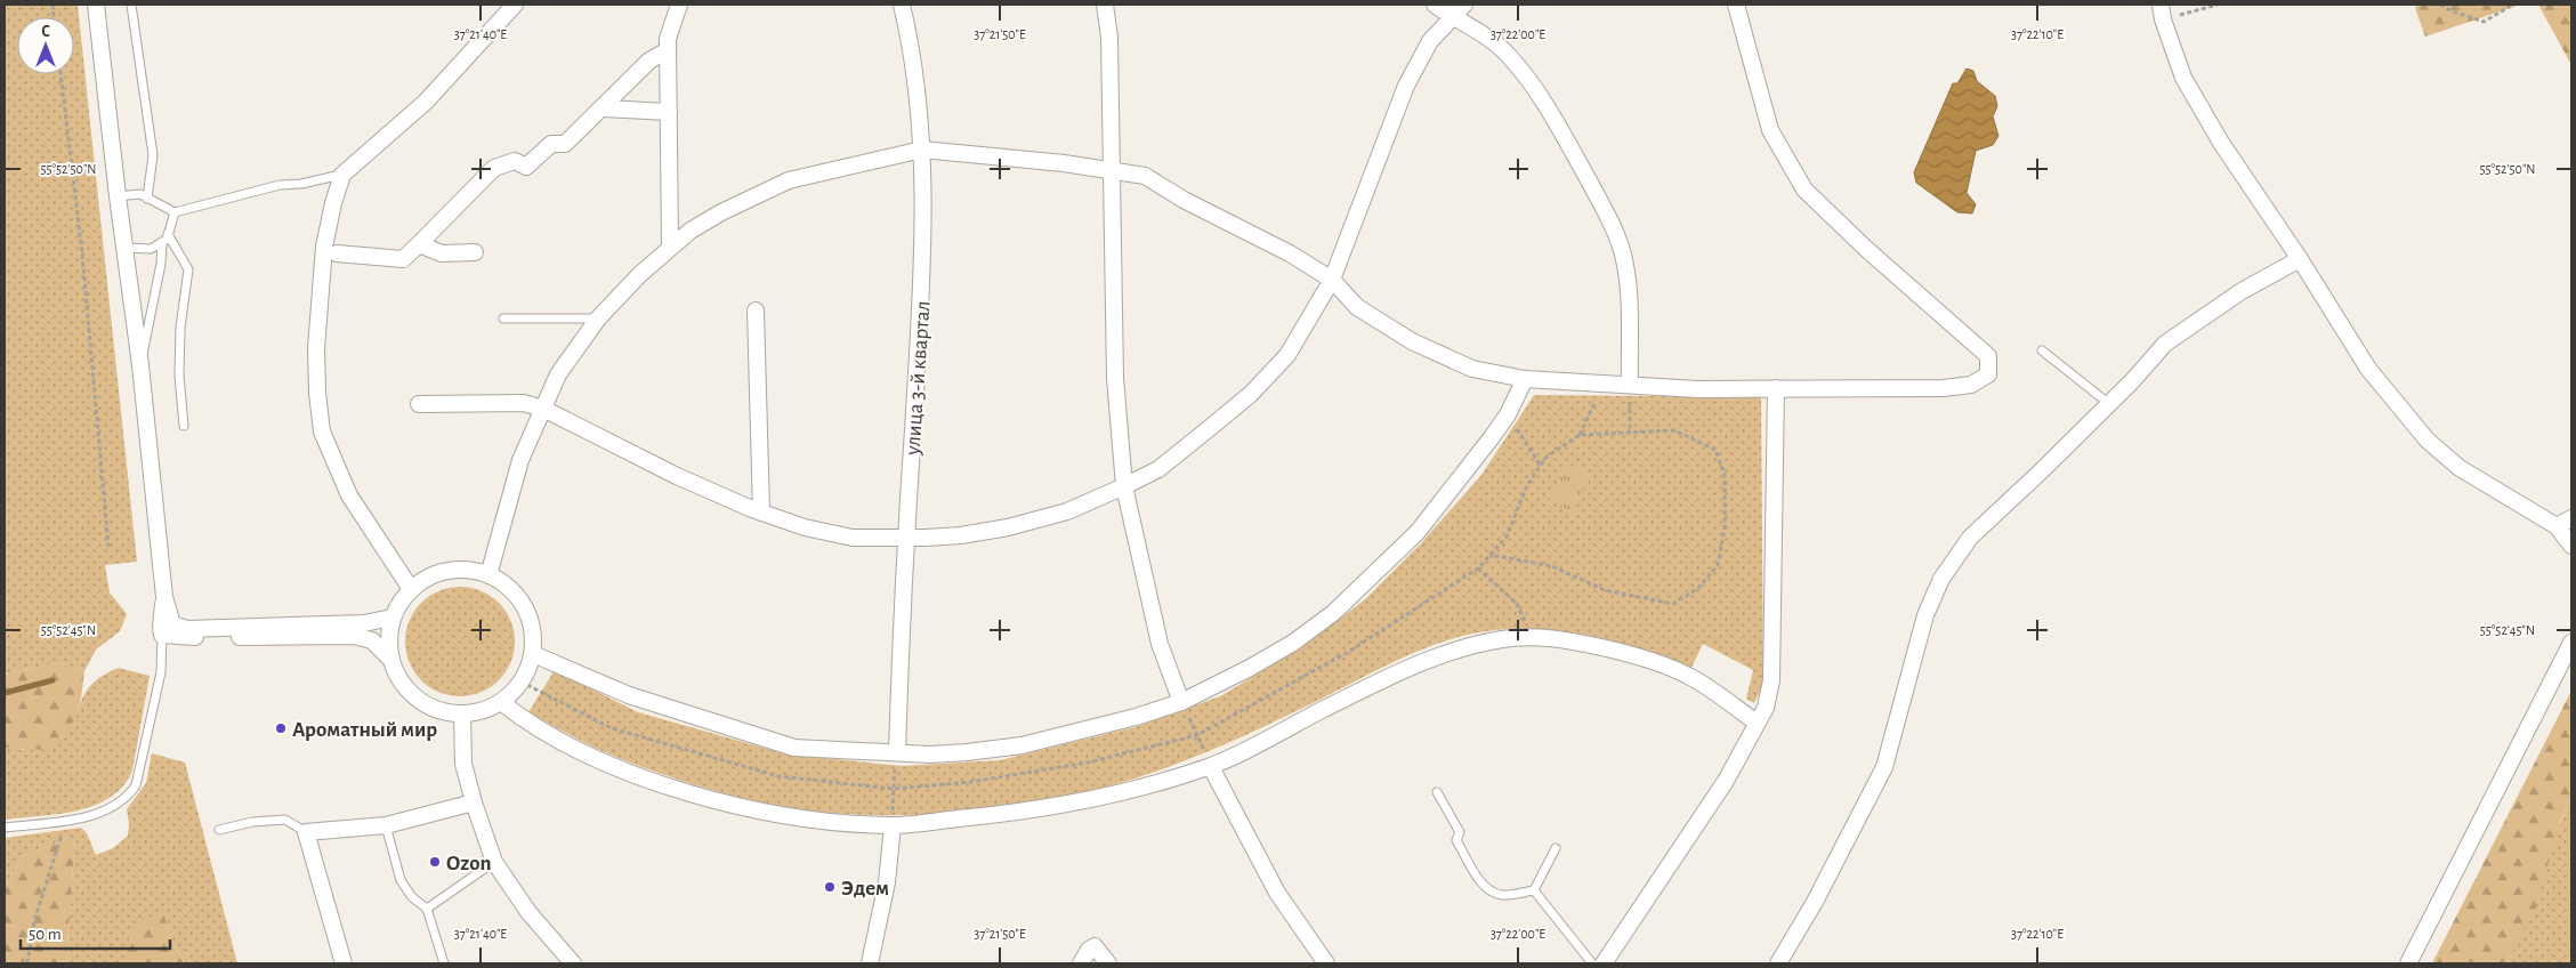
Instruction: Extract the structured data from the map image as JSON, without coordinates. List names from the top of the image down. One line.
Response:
{"streets":{"street":["улица 3-й квартал"]},"places":["Ароматный мир","Ozon","Эдем"],"scale_bar":"50 m","north":"top","coordinates":["37°21'40\"E","37°21'50\"E","37°22'00\"E","37°22'10\"E","55°52'50\"N","55°52'45\"N"]}
